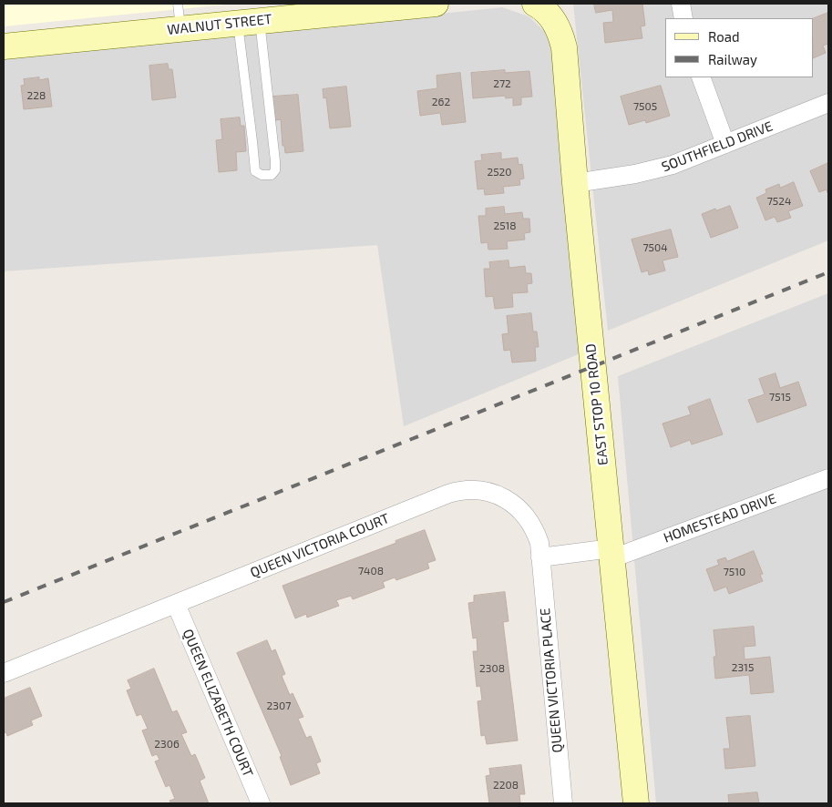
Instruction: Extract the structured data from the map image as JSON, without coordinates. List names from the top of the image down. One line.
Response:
{"streets":{"street":["WALNUT STREET","SOUTHFIELD DRIVE","EAST STOP 10 ROAD","HOMESTEAD DRIVE","QUEEN VICTORIA COURT","QUEEN VICTORIA PLACE","QUEEN ELIZABETH COURT"]},"crossings":[["SOUTHFIELD DRIVE","EAST STOP 10 ROAD"],["EAST STOP 10 ROAD","HOMESTEAD DRIVE"],["QUEEN VICTORIA COURT","QUEEN VICTORIA PLACE"],["QUEEN VICTORIA COURT","QUEEN ELIZABETH COURT"]],"house_numbers":["272","228","262","7505","2520","7524","2518","7504","7515","7408","7510","2315","2308","2307","2306","2208"],"legend":["Road","Railway"]}
